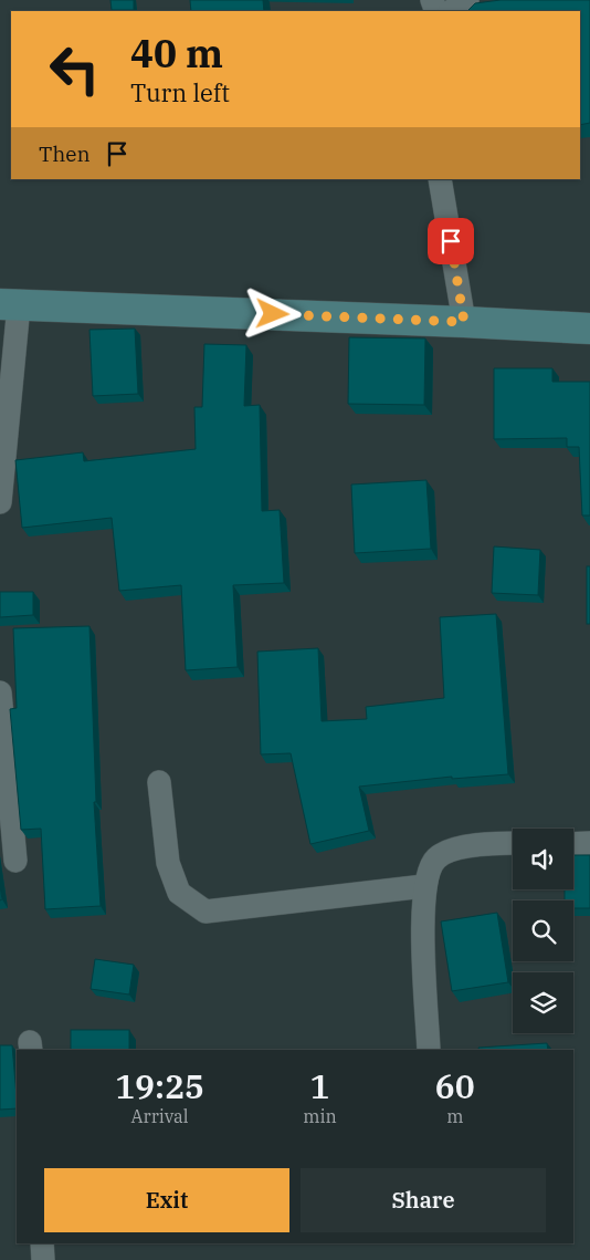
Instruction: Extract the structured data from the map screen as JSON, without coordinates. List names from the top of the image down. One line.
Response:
{"page":{"turn":["40 m","Turn left"],"then":"Then","eta":["19:25","Arrival","1","min","60","m"],"buttons":["Exit","Share"]}}
